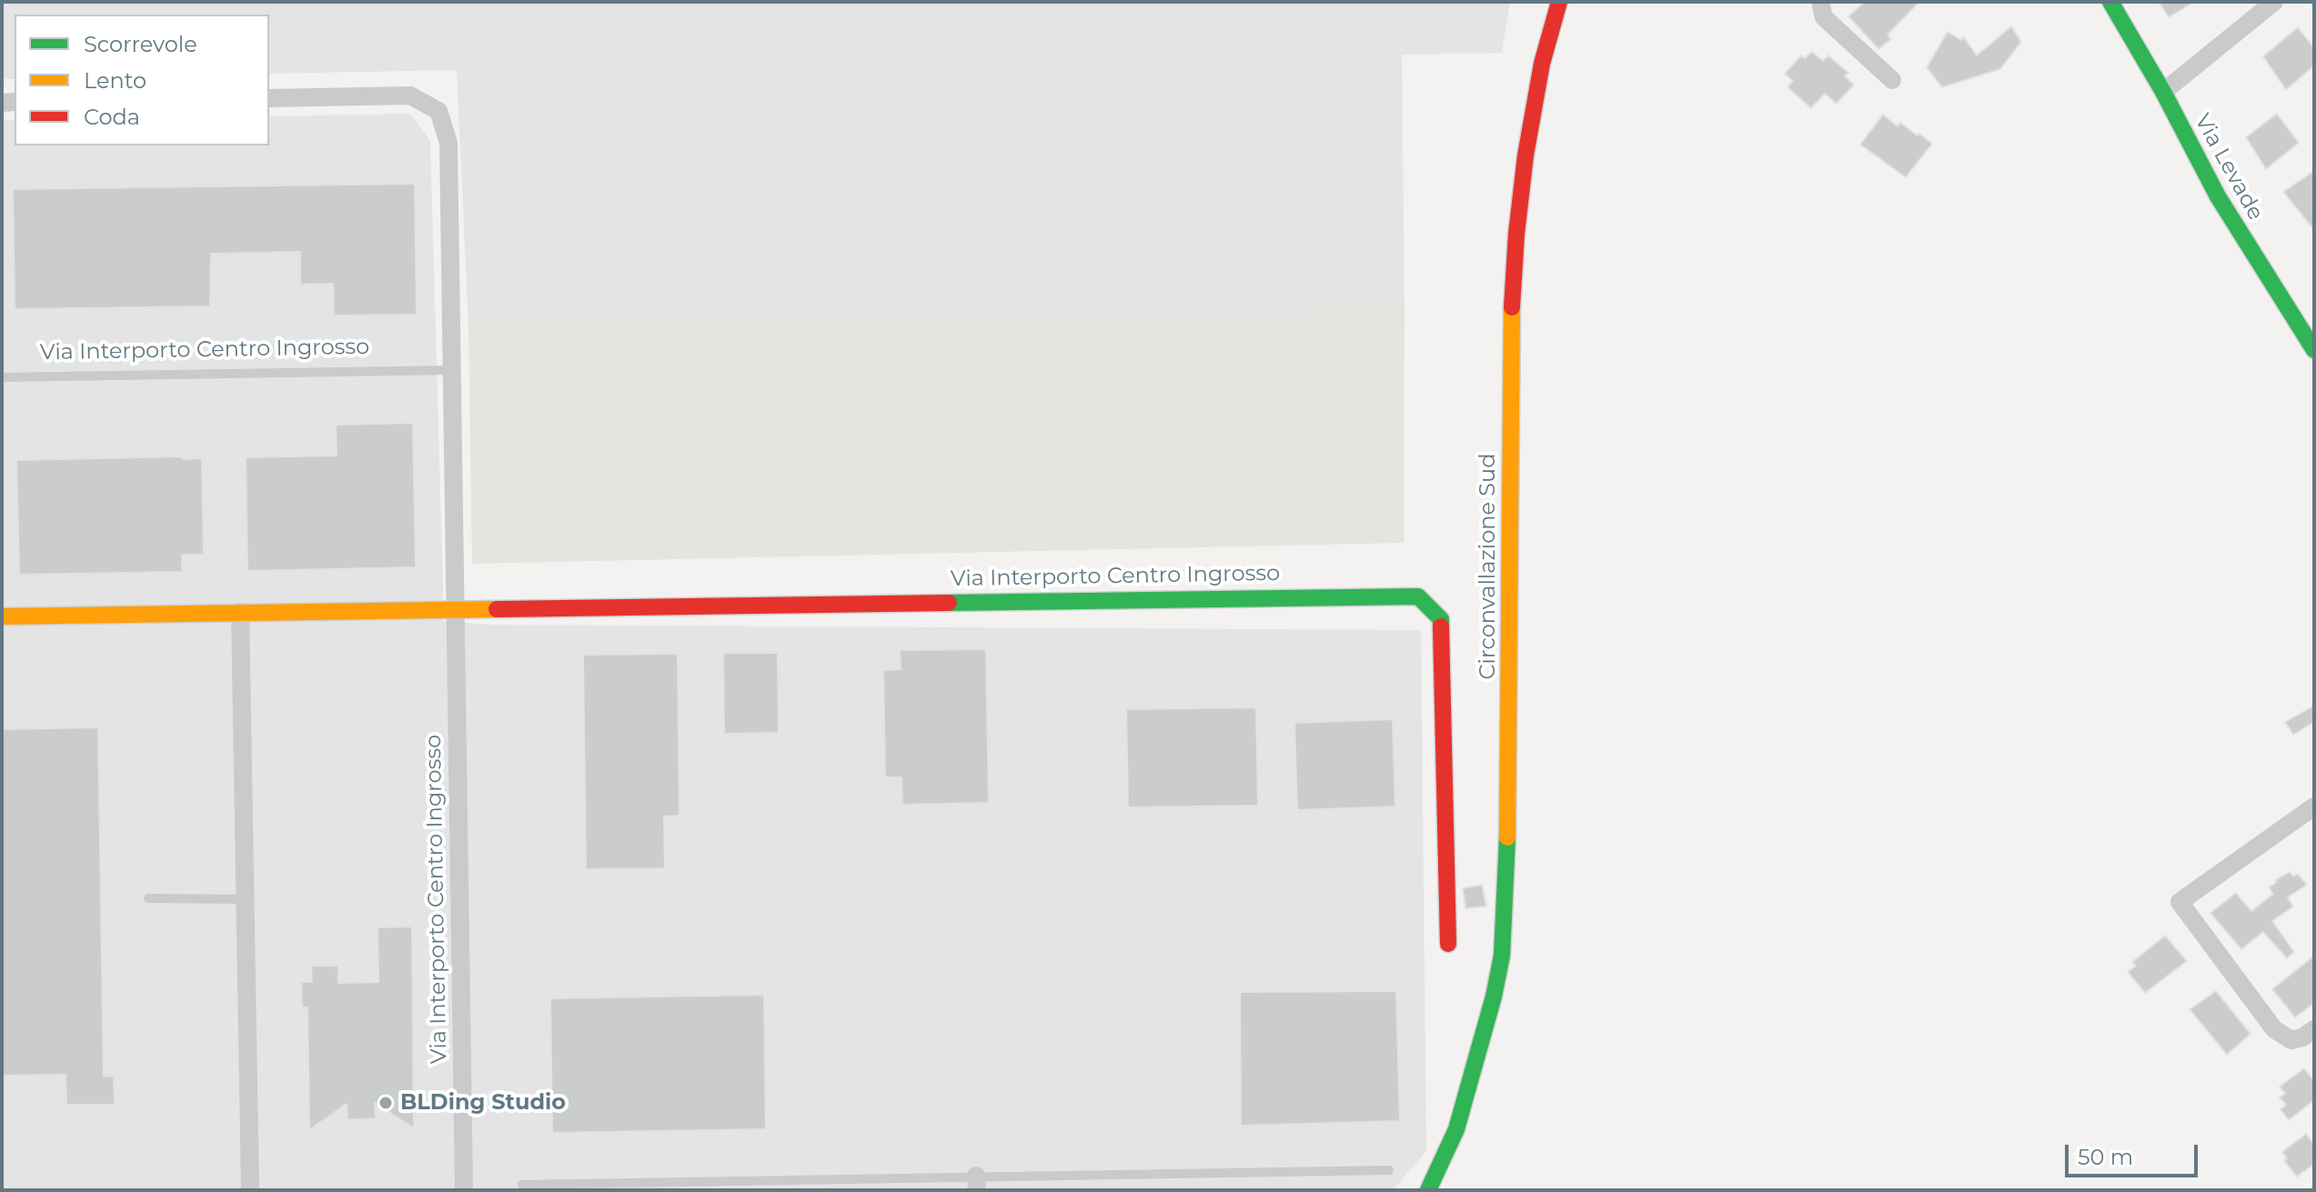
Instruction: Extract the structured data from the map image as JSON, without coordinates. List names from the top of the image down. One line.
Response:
{"streets":{"street":["Via Levade","Via Interporto Centro Ingrosso","Circonvallazione Sud"]},"places":["BLDing Studio"],"legend":["Scorrevole","Lento","Coda"],"scale_bar":"50 m"}
